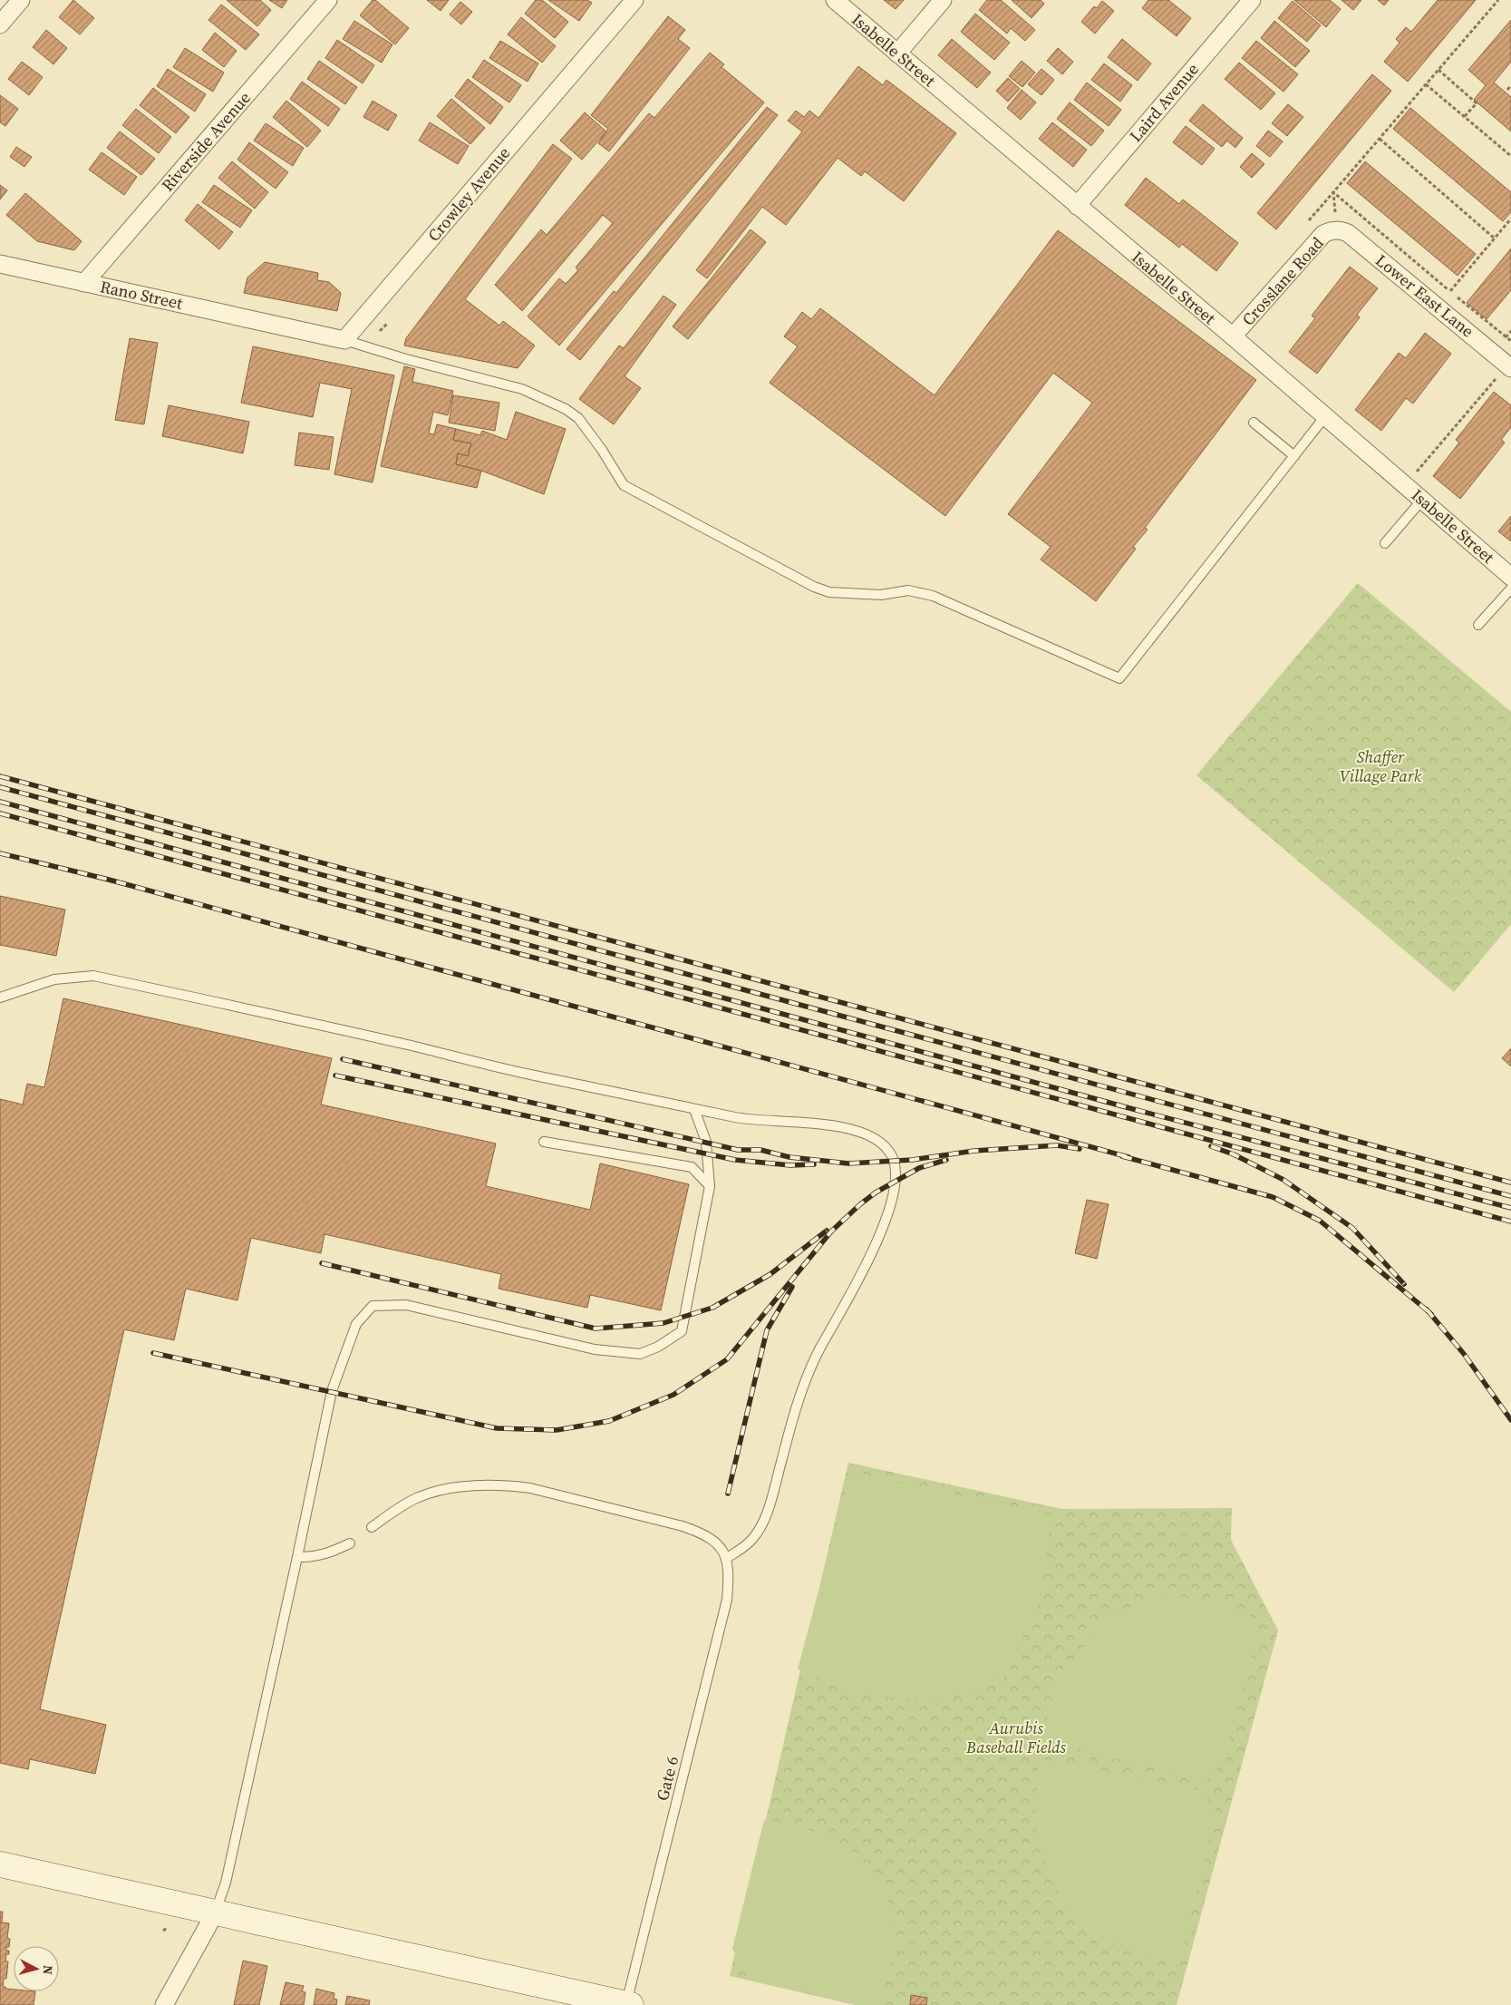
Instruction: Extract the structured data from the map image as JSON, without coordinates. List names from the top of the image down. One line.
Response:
{"streets":{"street":["Isabelle Street","Laird Avenue","Riverside Avenue","Crowley Avenue","Crosslane Road","Rano Street","Lower East Lane"],"lane":["Gate 6"]},"crossings":[["Isabelle Street","Laird Avenue"],["Isabelle Street","Crosslane Road"],["Riverside Avenue","Rano Street"],["Crowley Avenue","Rano Street"],["Crosslane Road","Lower East Lane"]],"parks":["Shaffer Village Park","Aurubis Baseball Fields"],"north":"right"}
